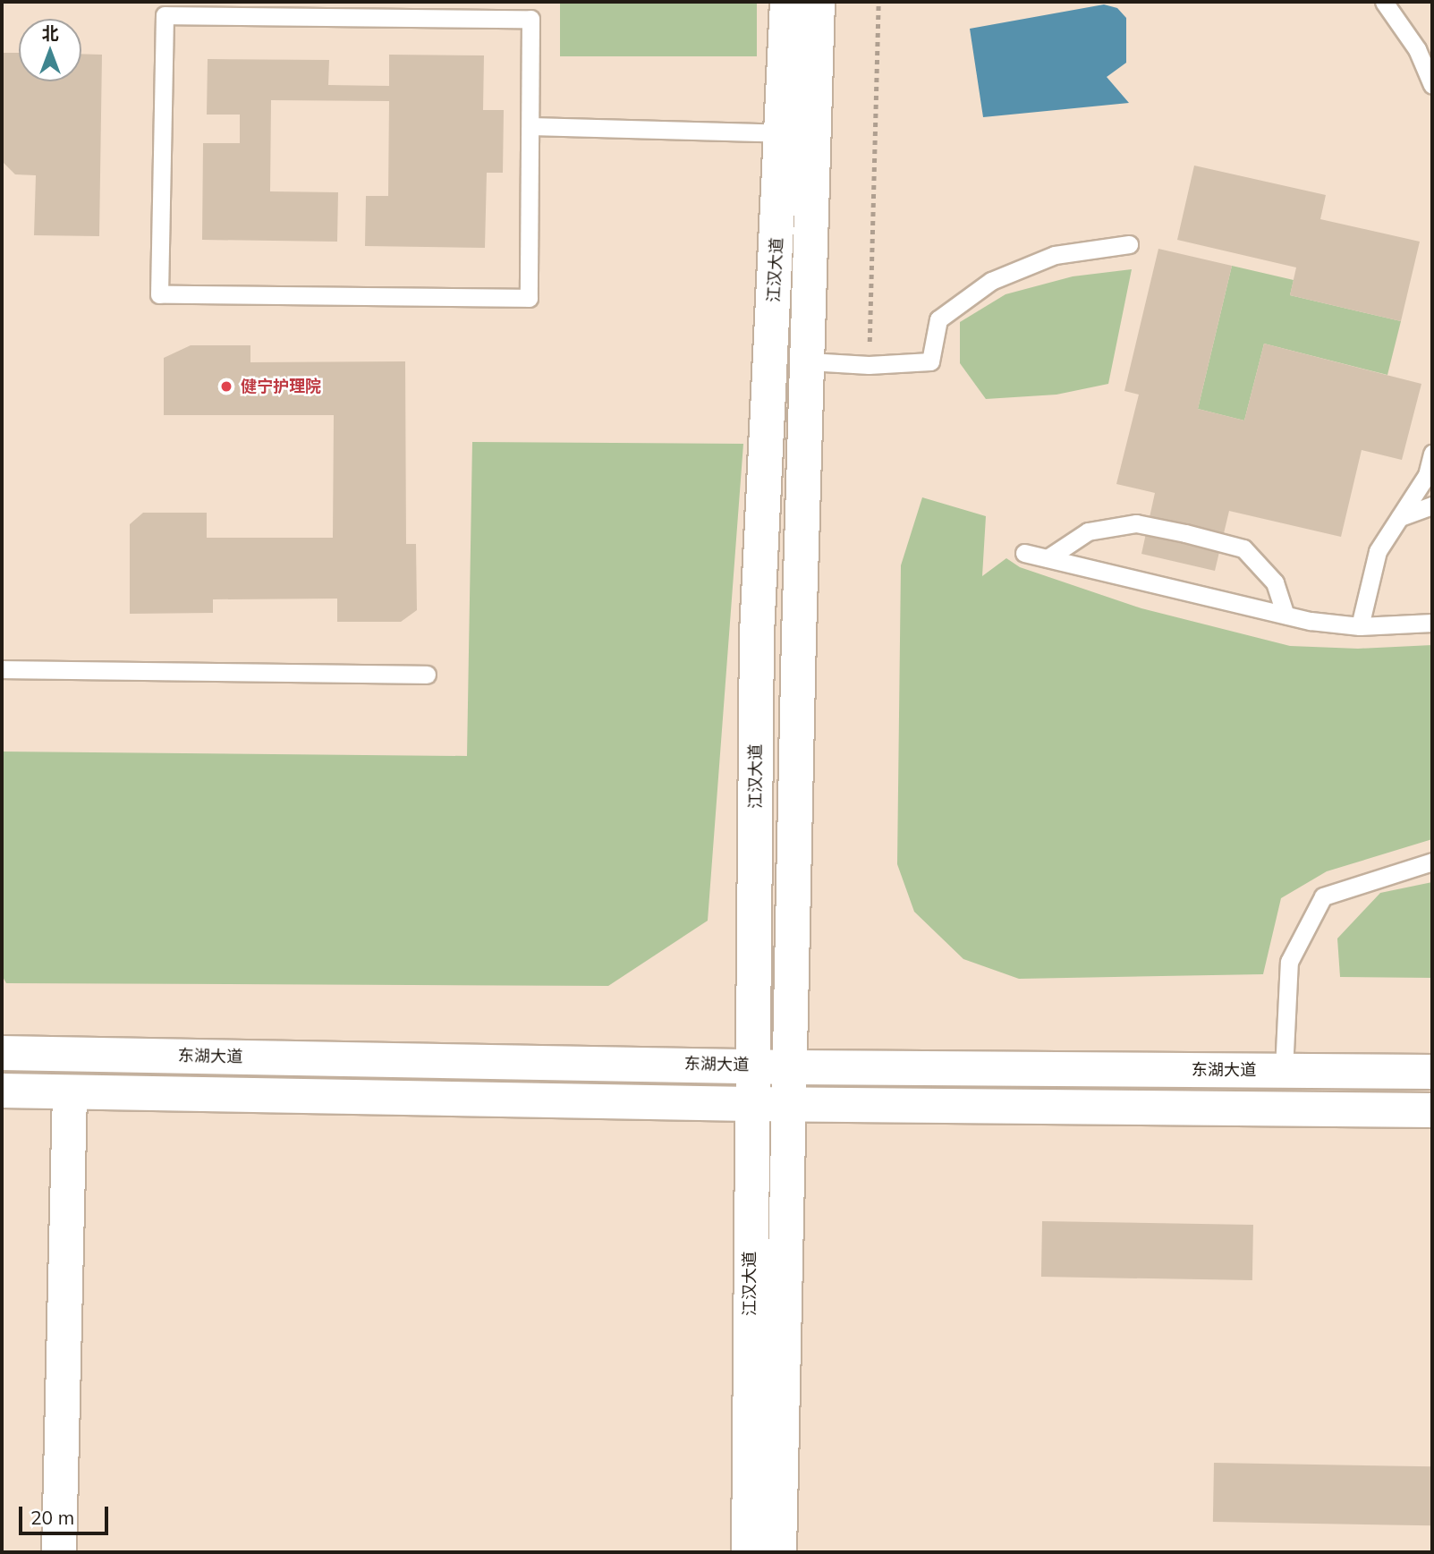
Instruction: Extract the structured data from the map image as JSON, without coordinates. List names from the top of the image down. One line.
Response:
{"streets":{"main road":["江汉大道","东湖大道"]},"crossings":[["江汉大道","东湖大道"]],"places":["健宁护理院"],"scale_bar":"20 m","north":"top"}
